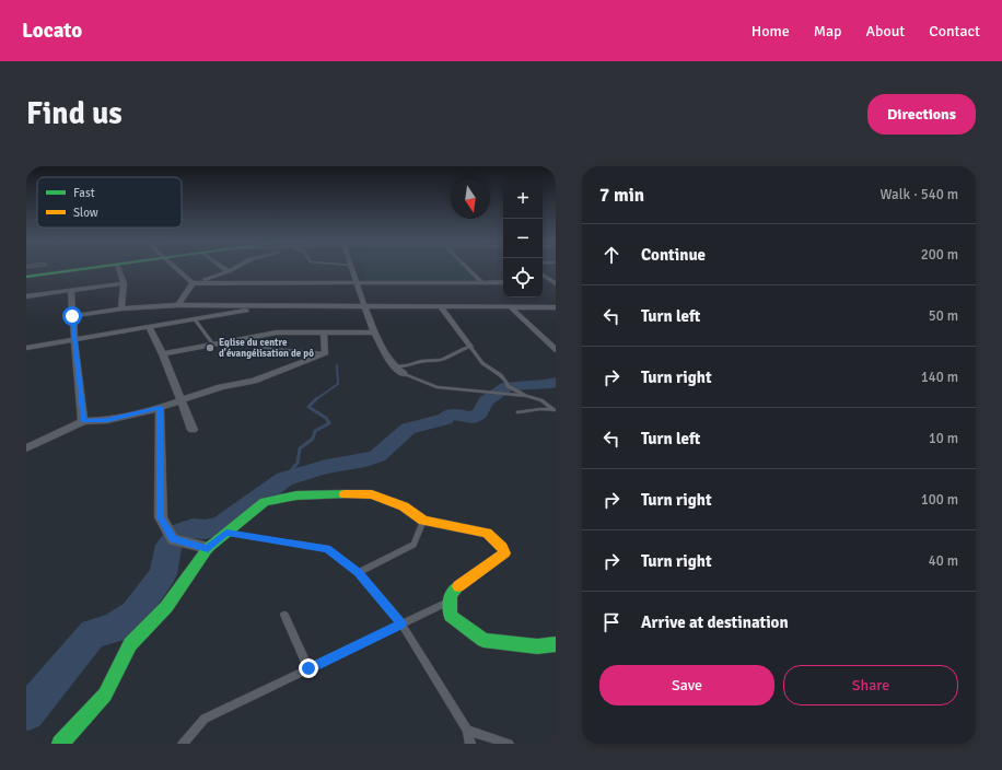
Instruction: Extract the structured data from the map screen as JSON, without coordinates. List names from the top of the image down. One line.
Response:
{"places":["Eglise du centre d'évangélisation de pô"],"legend":["Fast","Slow"],"north":"bottom","page":{"header":"Locato","nav":["Home","Map","About","Contact"],"buttons":["Directions",["Save","Share"]],"title":"Find us","heading":["7 min","Walk · 540 m"],"map_buttons":["+","−"],"list":[["Continue","200 m"],["Turn left","50 m"],["Turn right","140 m"],["Turn left","10 m"],["Turn right","100 m"],["Turn right","40 m"],"Arrive at destination"]}}
